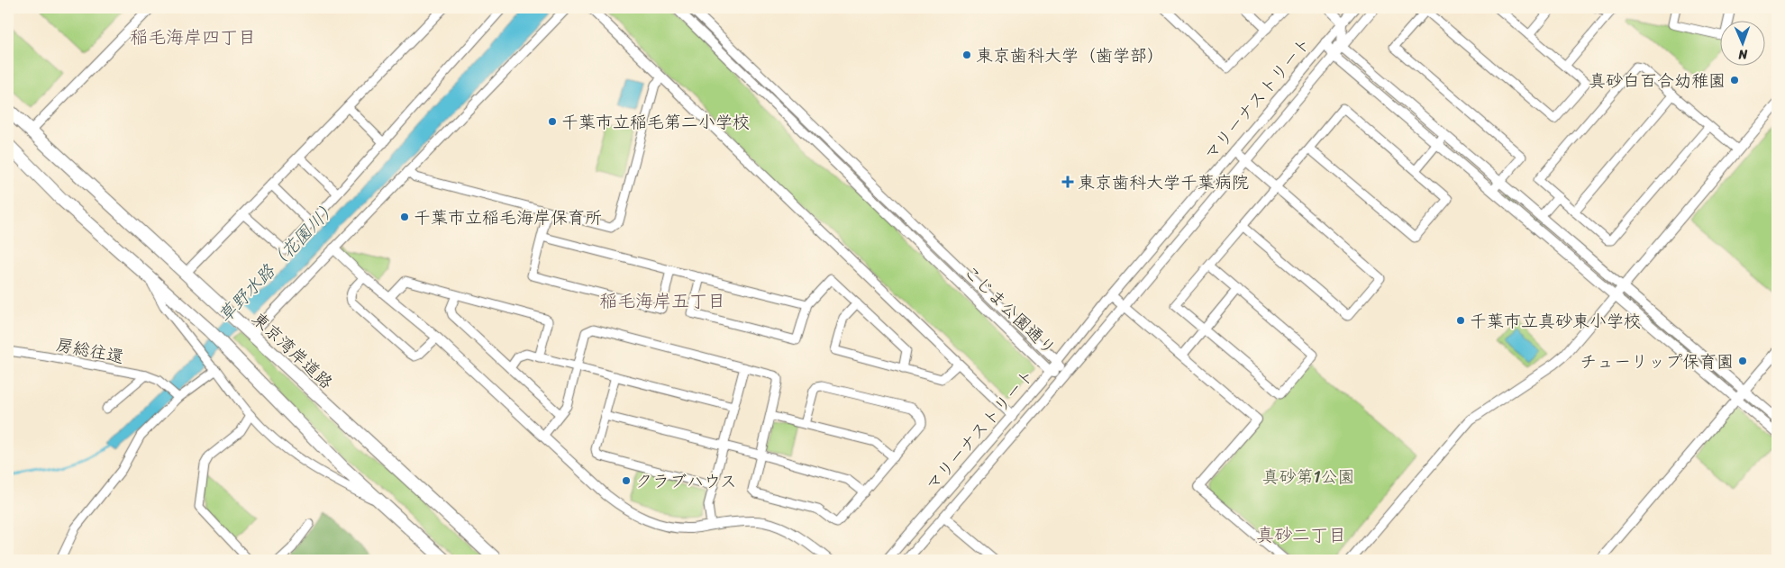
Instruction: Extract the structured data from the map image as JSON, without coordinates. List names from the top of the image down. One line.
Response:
{"streets":{"highway":["東京湾岸道路"],"street":["マリーナストリート","こじま公園通り","房総往還"]},"crossings":[["マリーナストリート","こじま公園通り"]],"districts":["稲毛海岸四丁目","稲毛海岸五丁目","真砂二丁目"],"water":["草野水路（花園川）"],"parks":["真砂第1公園"],"places":{"other":["東京歯科大学（歯学部）","真砂白百合幼稚園","千葉市立稲毛第二小学校","千葉市立稲毛海岸保育所","千葉市立真砂東小学校","チューリップ保育園","クラブハウス"],"health":["東京歯科大学千葉病院"]},"north":"bottom"}
